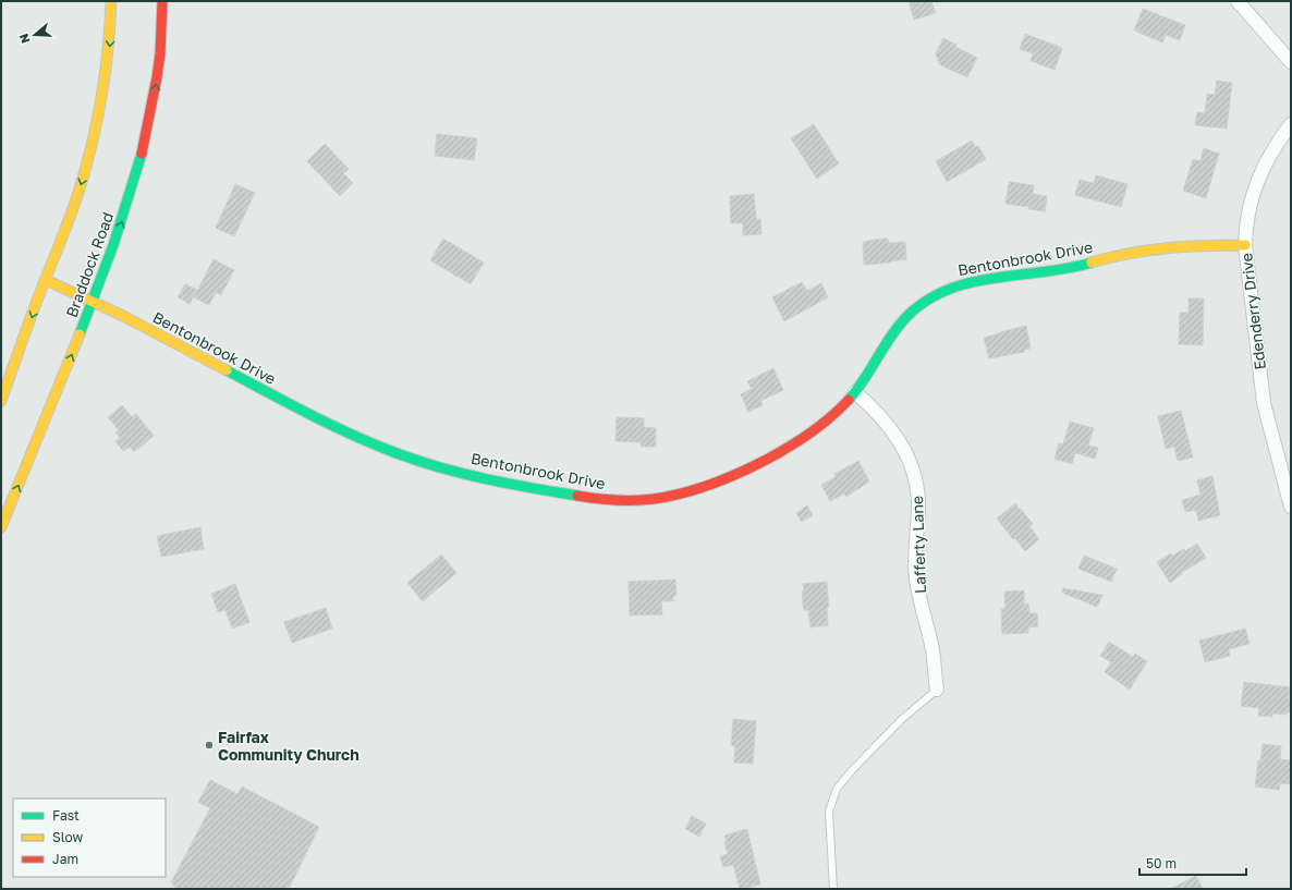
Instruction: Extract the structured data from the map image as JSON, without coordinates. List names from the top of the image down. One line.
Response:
{"streets":{"street":["Bentonbrook Drive","Braddock Road","Edenderry Drive","Lafferty Lane"]},"crossings":[["Bentonbrook Drive","Braddock Road"],["Bentonbrook Drive","Edenderry Drive"],["Bentonbrook Drive","Lafferty Lane"]],"places":["Fairfax Community Church"],"legend":["Fast","Slow","Jam"],"scale_bar":"50 m","north":"left"}
